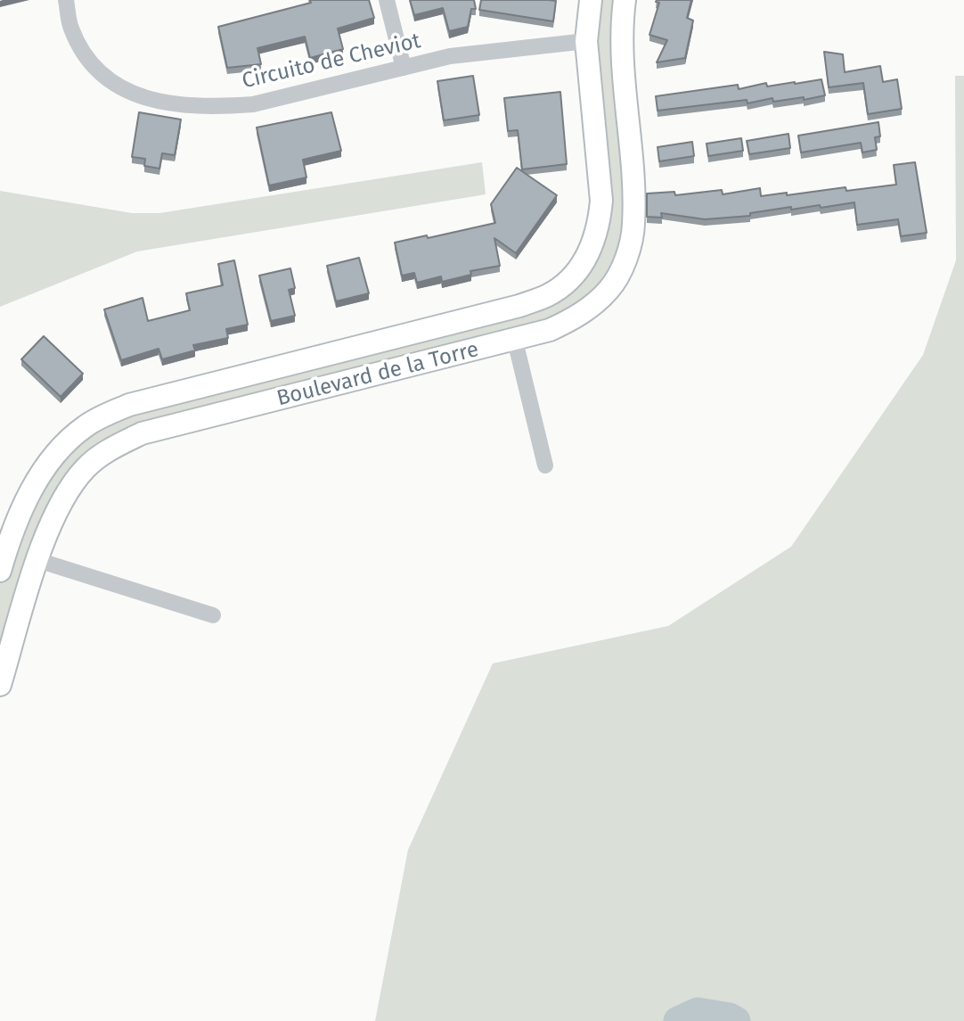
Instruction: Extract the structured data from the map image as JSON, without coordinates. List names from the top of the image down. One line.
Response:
{"streets":{"street":["Circuito de Cheviot","Boulevard de la Torre"]},"crossings":[["Circuito de Cheviot","Boulevard de la Torre"]]}
